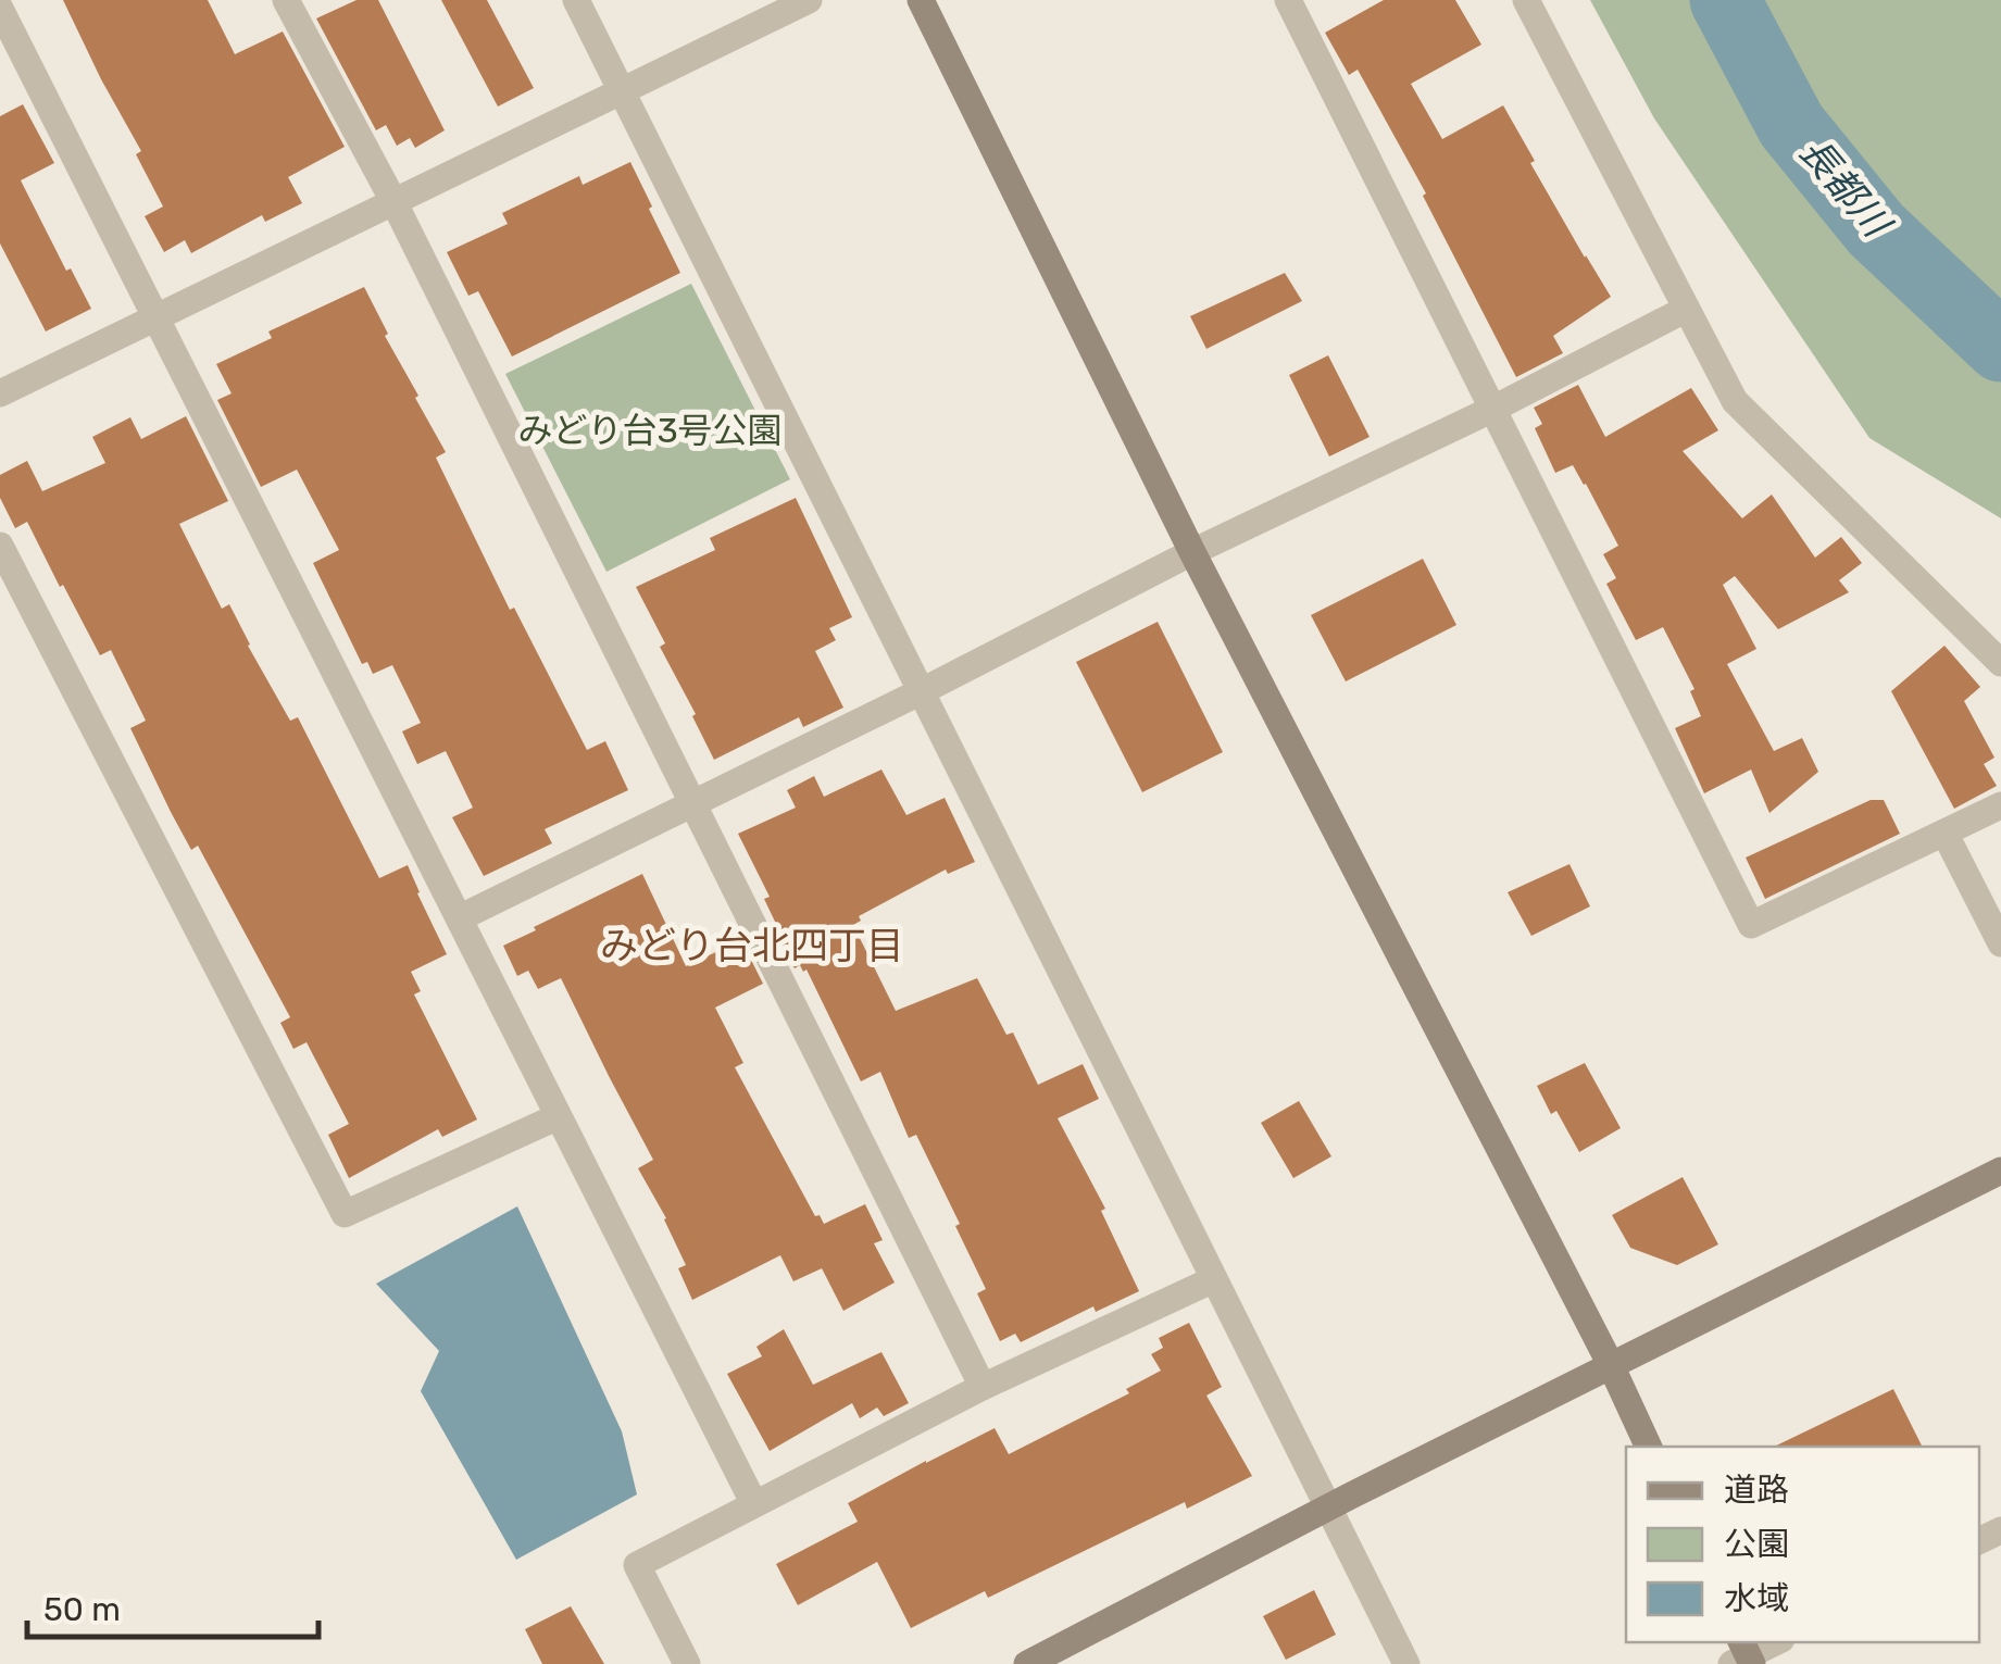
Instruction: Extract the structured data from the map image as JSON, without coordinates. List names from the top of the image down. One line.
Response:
{"districts":["みどり台北四丁目"],"water":["長都川"],"parks":["みどり台3号公園"],"legend":["道路","公園","水域"],"scale_bar":"50 m"}
